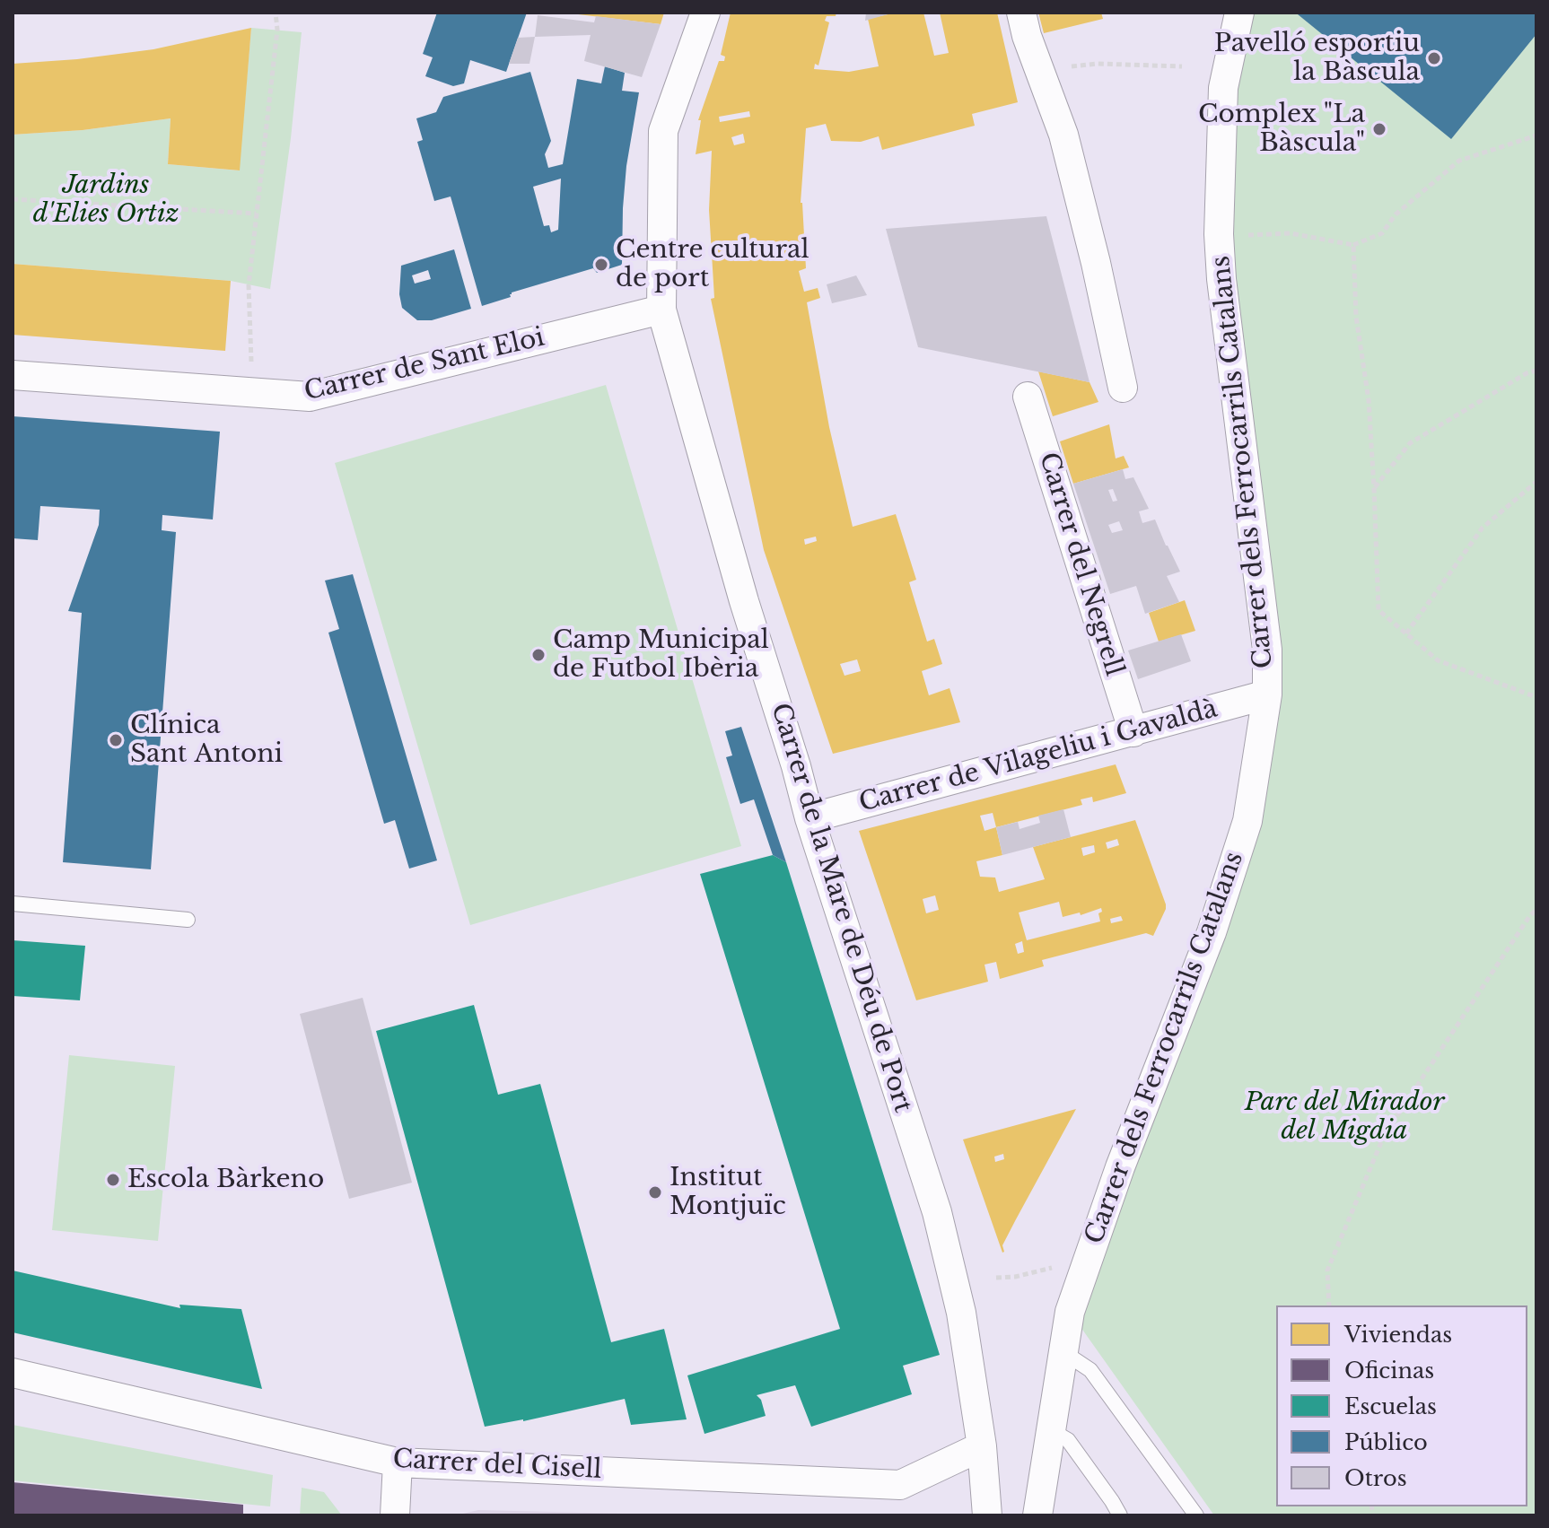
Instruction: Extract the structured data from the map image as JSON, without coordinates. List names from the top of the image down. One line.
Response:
{"streets":{"street":["Carrer de Sant Eloi","Carrer dels Ferrocarrils Catalans","Carrer del Negrell","Carrer de Vilageliu i Gavaldà","Carrer de la Mare de Déu de Port","Carrer del Cisell"]},"crossings":[["Carrer de Sant Eloi","Carrer de la Mare de Déu de Port"],["Carrer dels Ferrocarrils Catalans","Carrer de Vilageliu i Gavaldà"],["Carrer del Negrell","Carrer de Vilageliu i Gavaldà"],["Carrer de Vilageliu i Gavaldà","Carrer de la Mare de Déu de Port"],["Carrer de la Mare de Déu de Port","Carrer del Cisell"]],"parks":["Jardins d'Elies Ortiz","Parc del Mirador del Migdia"],"places":["Pavelló esportiu la Bàscula","Complex \"La Bàscula\"","Centre cultural de port","Camp Municipal de Futbol Ibèria","Clínica Sant Antoni","Escola Bàrkeno","Institut Montjuïc"],"legend":["Viviendas","Oficinas","Escuelas","Público","Otros"]}
